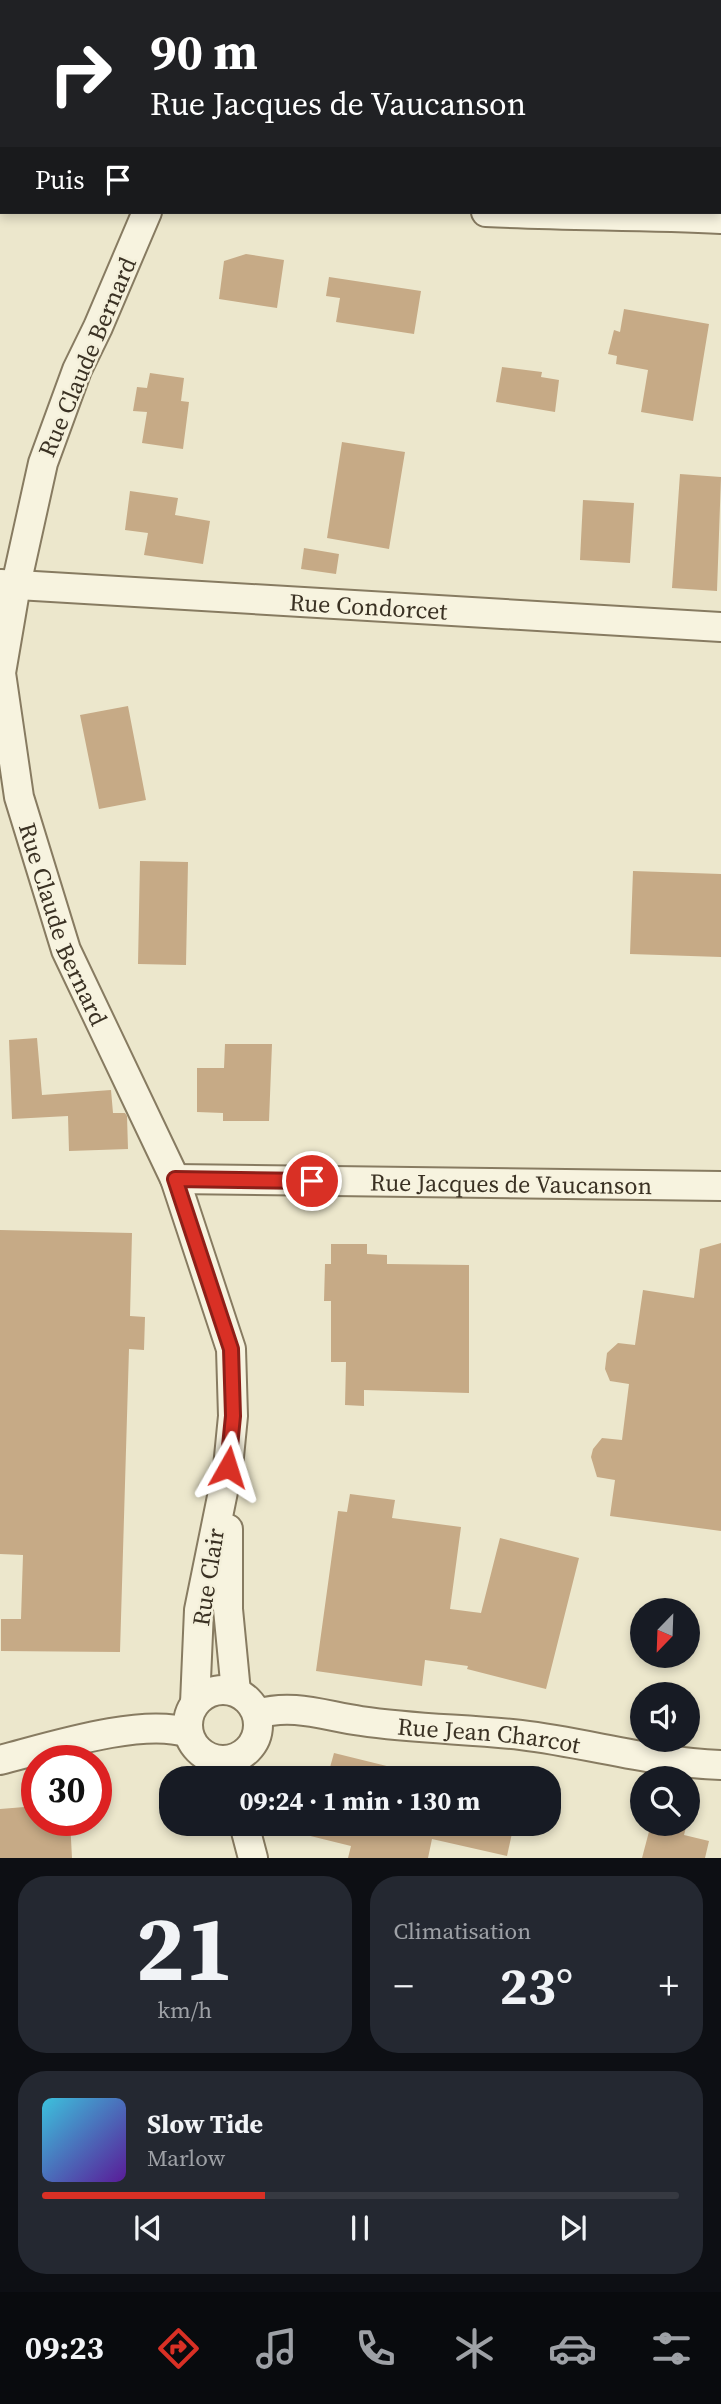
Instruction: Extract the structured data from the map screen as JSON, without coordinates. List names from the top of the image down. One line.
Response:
{"streets":{"street":["Rue Claude Bernard","Rue Condorcet","Rue Jacques de Vaucanson","Rue Clair","Rue Jean Charcot"]},"crossings":[["Rue Claude Bernard","Rue Condorcet"],["Rue Claude Bernard","Rue Jacques de Vaucanson"],["Rue Claude Bernard","Rue Clair"]],"north":"bottom left","page":{"turn":["90 m","Rue Jacques de Vaucanson"],"then":"Puis","limit":"30","trip":"09:24 · 1 min · 130 m","tile":[["21","km/h"],"Climatisation"],"heat":["−","23°","+"],"song":["Slow Tide","Marlow"],"tabs":"09:23"}}
